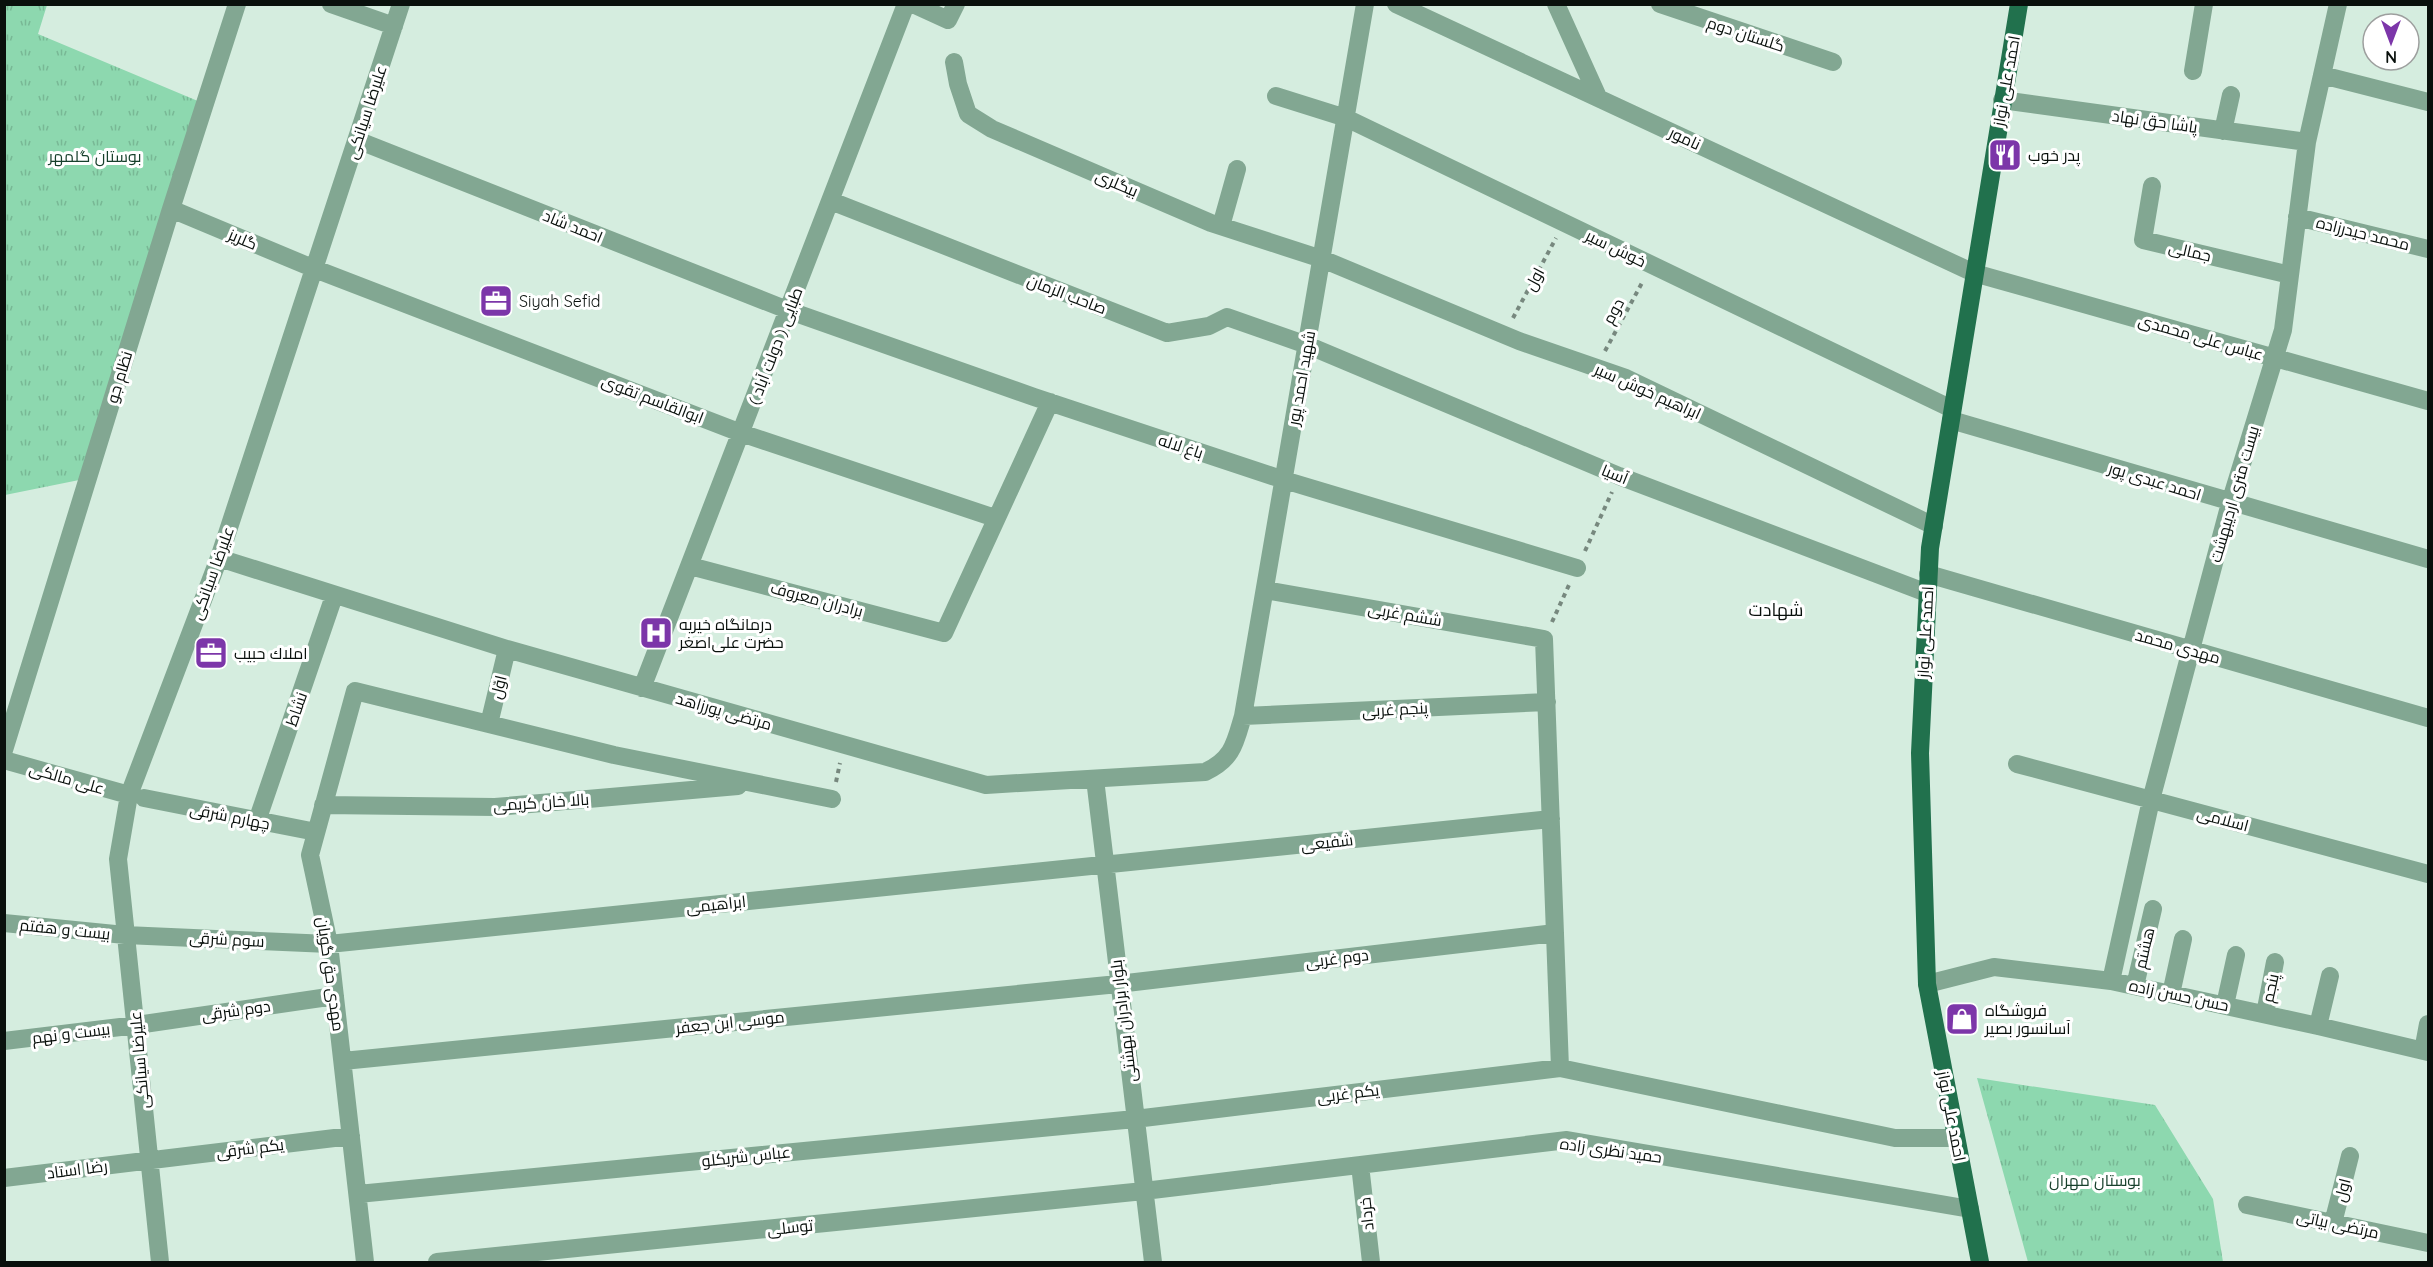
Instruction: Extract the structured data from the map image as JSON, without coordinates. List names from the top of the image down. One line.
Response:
{"streets":{"main road":["احمد علی نواز"],"street":["گلستان دوم","علیرضا سیانکی","پاشا حق نهاد","نامور","بیگلری","احمد شاد","محمد حیدرزاده","گلریز","خوش سیر","جمالی","اول","صاحب الزمان","عباس علی محمدی","طبایی ( دولت آباد )","نظام جو","شهید احمد پور","ابراهیم خوش سیر","ابوالقاسم تقوی","باغ لاله","آسیا","احمد عبدی پور","بیست متری اردیبهشت","برادران معروف","ششم غربی","مهدی محمد","اوّل","نشاط","پنجم غربی","مرتضی پورزاهد","علی مالکی","بالا خان کریمی","چهارم شرقی","اسلامی","شفیعی","ابراهیمی","بیست و هفتم","سوم شرقی","هشتم","دوم غربی","مهدی حق گویان","پنجم","حسن حسن زاده","دوم شرقی","بلوار برادران بهشتی","موسی ابن جعفر","بیست و نهم","یکم غربی","یکم شرقی","حمید نظری زاده","عباس شریکلو","رضا استاد","خرداد","مرتضی بیاتی","توسلی"],"path":["دوم"]},"crossings":[["احمد علی نواز","پاشا حق نهاد"],["احمد علی نواز","نامور"],["احمد علی نواز","خوش سیر"],["احمد علی نواز","عباس علی محمدی"],["احمد علی نواز","ابراهیم خوش سیر"],["احمد علی نواز","آسیا"],["احمد علی نواز","احمد عبدی پور"],["احمد علی نواز","مهدی محمد"],["احمد علی نواز","حسن حسن زاده"],["احمد علی نواز","یکم غربی"],["احمد علی نواز","حمید نظری زاده"],["علیرضا سیانکی","احمد شاد"],["علیرضا سیانکی","گلریز"],["علیرضا سیانکی","ابوالقاسم تقوی"],["علیرضا سیانکی","مرتضی پورزاهد"],["علیرضا سیانکی","علی مالکی"],["علیرضا سیانکی","چهارم شرقی"],["علیرضا سیانکی","بیست و هفتم"],["علیرضا سیانکی","سوم شرقی"],["علیرضا سیانکی","دوم شرقی"],["علیرضا سیانکی","بیست و نهم"],["علیرضا سیانکی","یکم شرقی"],["علیرضا سیانکی","رضا استاد"],["پاشا حق نهاد","بیست متری اردیبهشت"],["نامور","عباس علی محمدی"],["بیگلری","شهید احمد پور"],["بیگلری","ابراهیم خوش سیر"],["احمد شاد","طبایی ( دولت آباد )"],["احمد شاد","باغ لاله"],["محمد حیدرزاده","بیست متری اردیبهشت"],["گلریز","نظام جو"],["گلریز","ابوالقاسم تقوی"],["خوش سیر","اول"],["خوش سیر","دوم"],["خوش سیر","شهید احمد پور"],["خوش سیر","احمد عبدی پور"],["جمالی","بیست متری اردیبهشت"],["اول","ابراهیم خوش سیر"],["اول","مرتضی بیاتی"],["صاحب الزمان","طبایی ( دولت آباد )"],["صاحب الزمان","شهید احمد پور"],["صاحب الزمان","آسیا"],["دوم","ابراهیم خوش سیر"],["عباس علی محمدی","بیست متری اردیبهشت"],["طبایی ( دولت آباد )","ابوالقاسم تقوی"],["طبایی ( دولت آباد )","باغ لاله"],["طبایی ( دولت آباد )","برادران معروف"],["طبایی ( دولت آباد )","مرتضی پورزاهد"],["شهید احمد پور","ابراهیم خوش سیر"],["شهید احمد پور","باغ لاله"],["شهید احمد پور","آسیا"],["شهید احمد پور","ششم غربی"],["شهید احمد پور","پنجم غربی"],["شهید احمد پور","مرتضی پورزاهد"],["ابوالقاسم تقوی","برادران معروف"],["احمد عبدی پور","بیست متری اردیبهشت"],["بیست متری اردیبهشت","مهدی محمد"],["بیست متری اردیبهشت","اسلامی"],["بیست متری اردیبهشت","حسن حسن زاده"],["ششم غربی","پنجم غربی"],["اوّل","مرتضی پورزاهد"],["اوّل","بالا خان کریمی"],["نشاط","مرتضی پورزاهد"],["نشاط","چهارم شرقی"],["مرتضی پورزاهد","بلوار برادران بهشتی"],["علی مالکی","چهارم شرقی"],["بالا خان کریمی","مهدی حق گویان"],["چهارم شرقی","مهدی حق گویان"],["شفیعی","ابراهیمی"],["شفیعی","بلوار برادران بهشتی"],["ابراهیمی","سوم شرقی"],["ابراهیمی","مهدی حق گویان"],["ابراهیمی","بلوار برادران بهشتی"],["بیست و هفتم","سوم شرقی"],["سوم شرقی","مهدی حق گویان"],["هشتم","حسن حسن زاده"],["دوم غربی","بلوار برادران بهشتی"],["دوم غربی","موسی ابن جعفر"],["مهدی حق گویان","دوم شرقی"],["مهدی حق گویان","موسی ابن جعفر"],["مهدی حق گویان","یکم شرقی"],["مهدی حق گویان","عباس شریکلو"],["پنجم","حسن حسن زاده"],["دوم شرقی","بیست و نهم"],["بلوار برادران بهشتی","موسی ابن جعفر"],["بلوار برادران بهشتی","یکم غربی"],["بلوار برادران بهشتی","حمید نظری زاده"],["بلوار برادران بهشتی","عباس شریکلو"],["بلوار برادران بهشتی","توسلی"],["یکم غربی","عباس شریکلو"],["یکم شرقی","رضا استاد"],["حمید نظری زاده","خرداد"],["حمید نظری زاده","توسلی"]],"districts":["شهادت"],"parks":["بوستان گلمهر","بوستان مهران"],"places":{"restaurant":["پدر خوب"],"office":["Siyah Sefid","املاك حبيب"],"hospital":["درمانگاه خیریه حضرت علی‌اصغر"],"shop":["فروشگاه آسانسور بصیر"]},"north":"bottom"}
